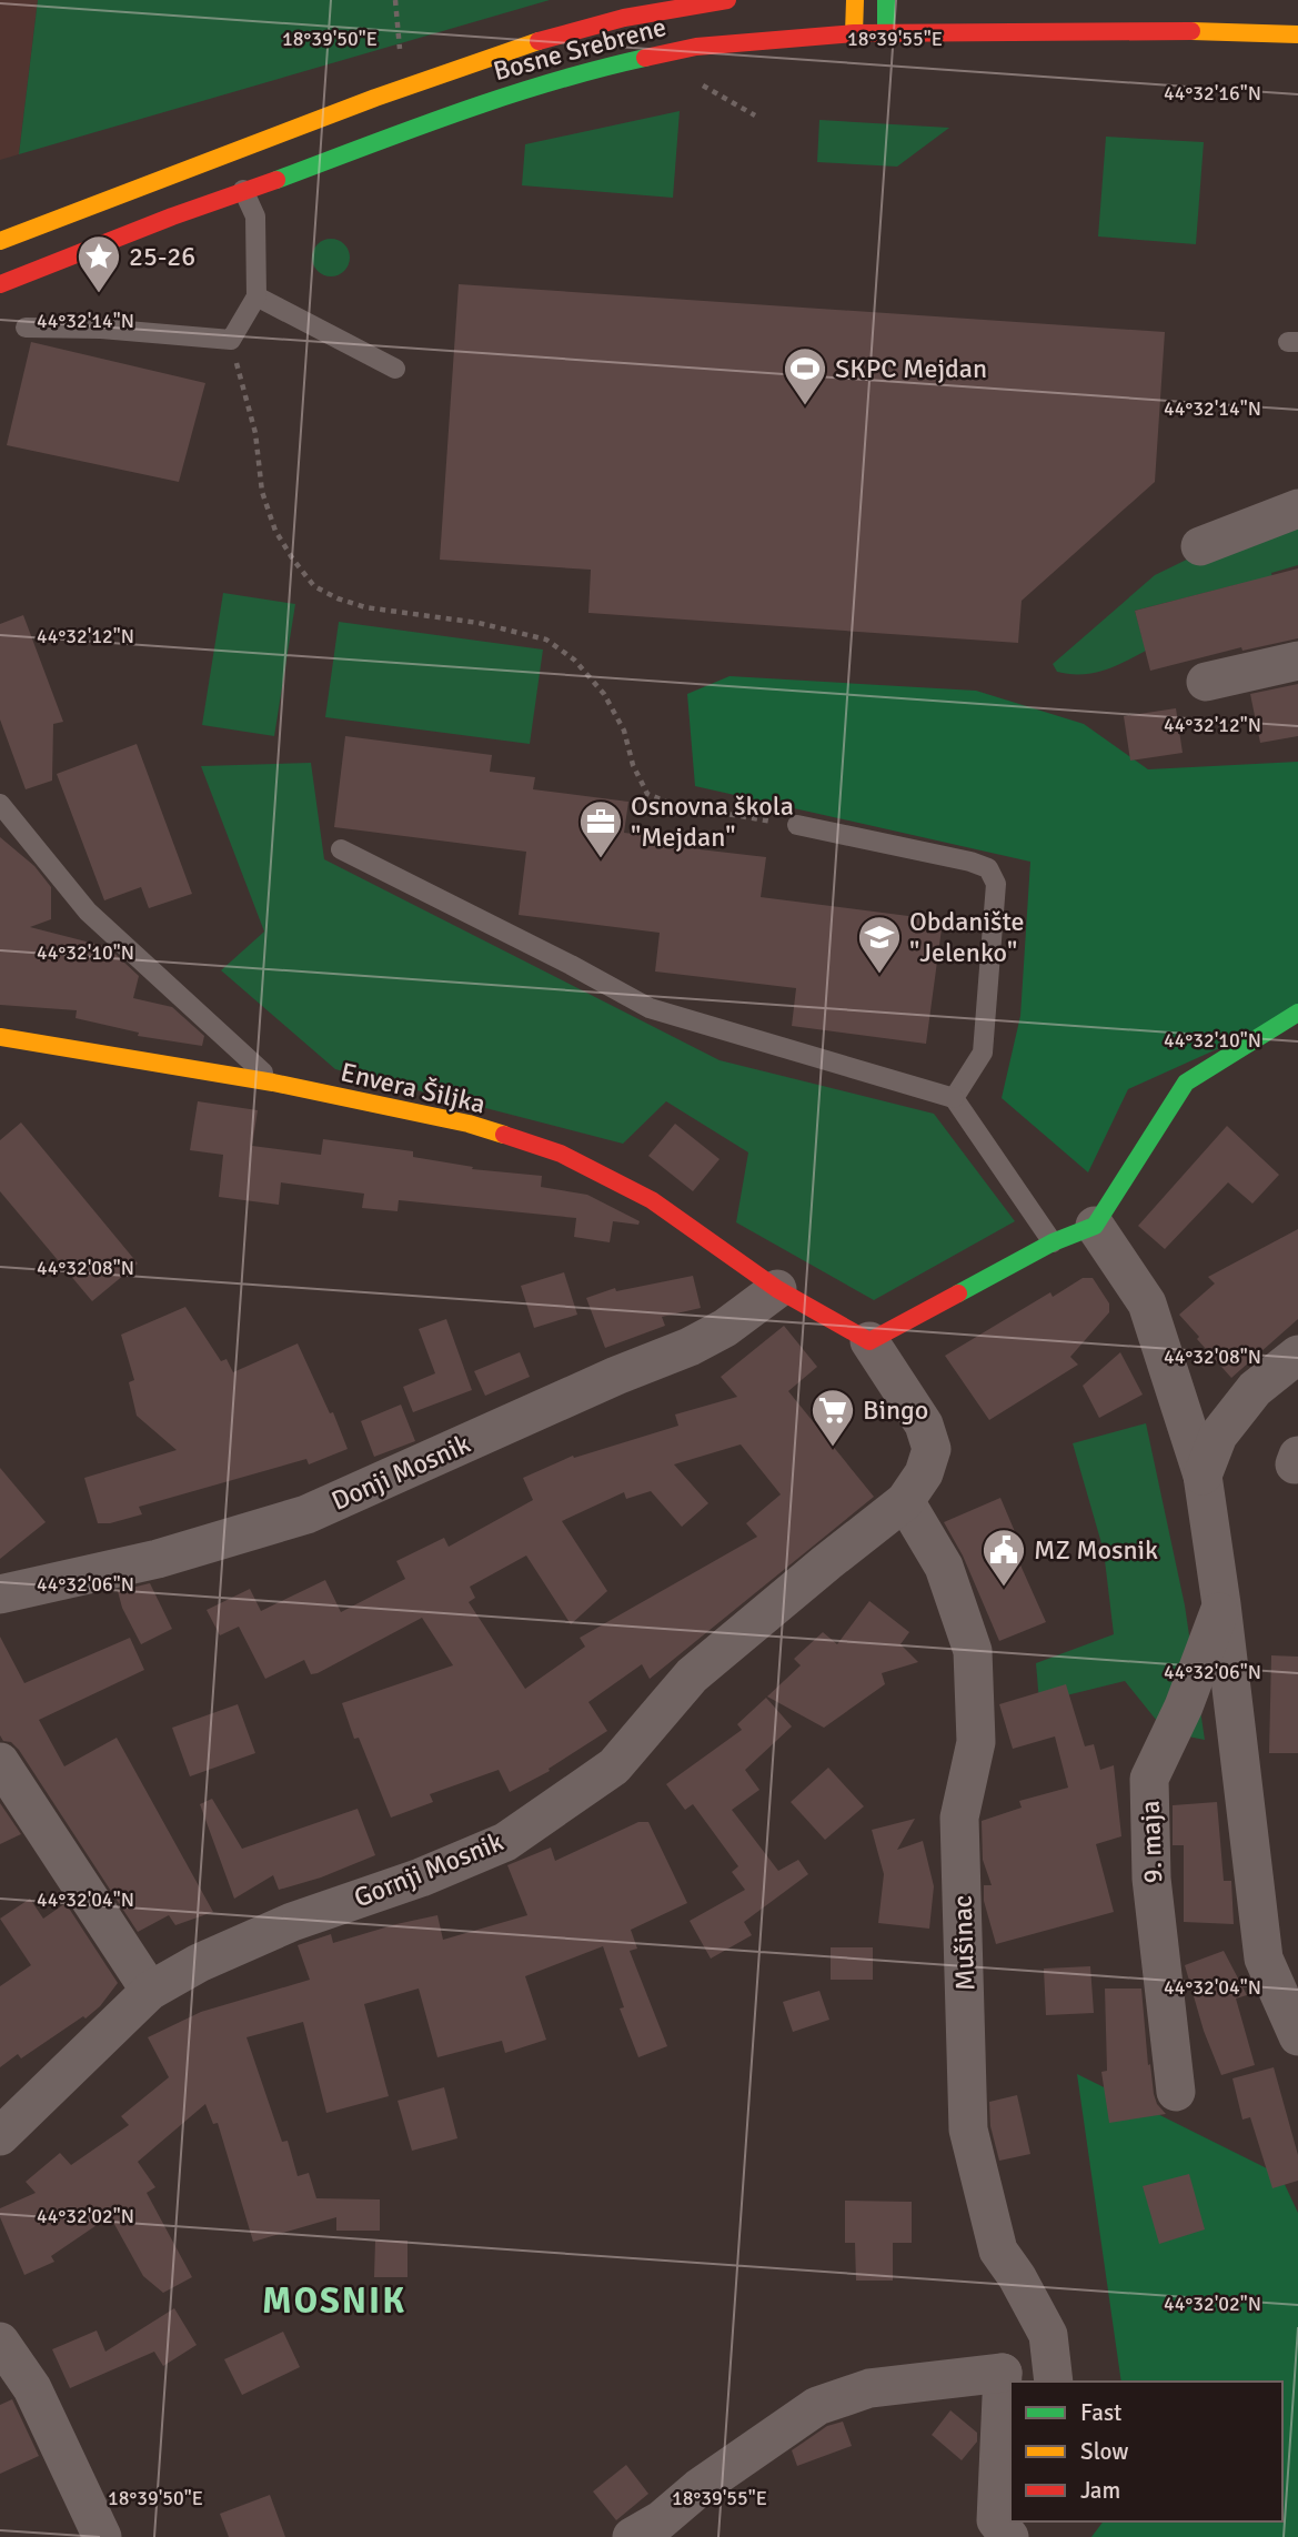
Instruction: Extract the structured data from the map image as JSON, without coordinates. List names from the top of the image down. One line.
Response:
{"streets":{"main road":["Bosne Srebrene","Envera Šiljka"],"street":["Donji Mosnik","9. maja","Gornji Mosnik","Mušinac"]},"crossings":[["Envera Šiljka","Donji Mosnik"],["Envera Šiljka","Gornji Mosnik"],["Gornji Mosnik","Mušinac"]],"districts":["MOSNIK"],"places":{"place":["25-26"],"sports":["SKPC Mejdan"],"office":["Osnovna škola \"Mejdan\""],"school or university":["Obdanište \"Jelenko\""],"supermarket":["Bingo"],"public building":["MZ Mosnik"]},"legend":["Fast","Slow","Jam"],"coordinates":["18°39'50\"E","18°39'55\"E","44°32'16\"N","44°32'14\"N","44°32'12\"N","44°32'10\"N","44°32'08\"N","44°32'06\"N","44°32'04\"N","44°32'02\"N"]}
